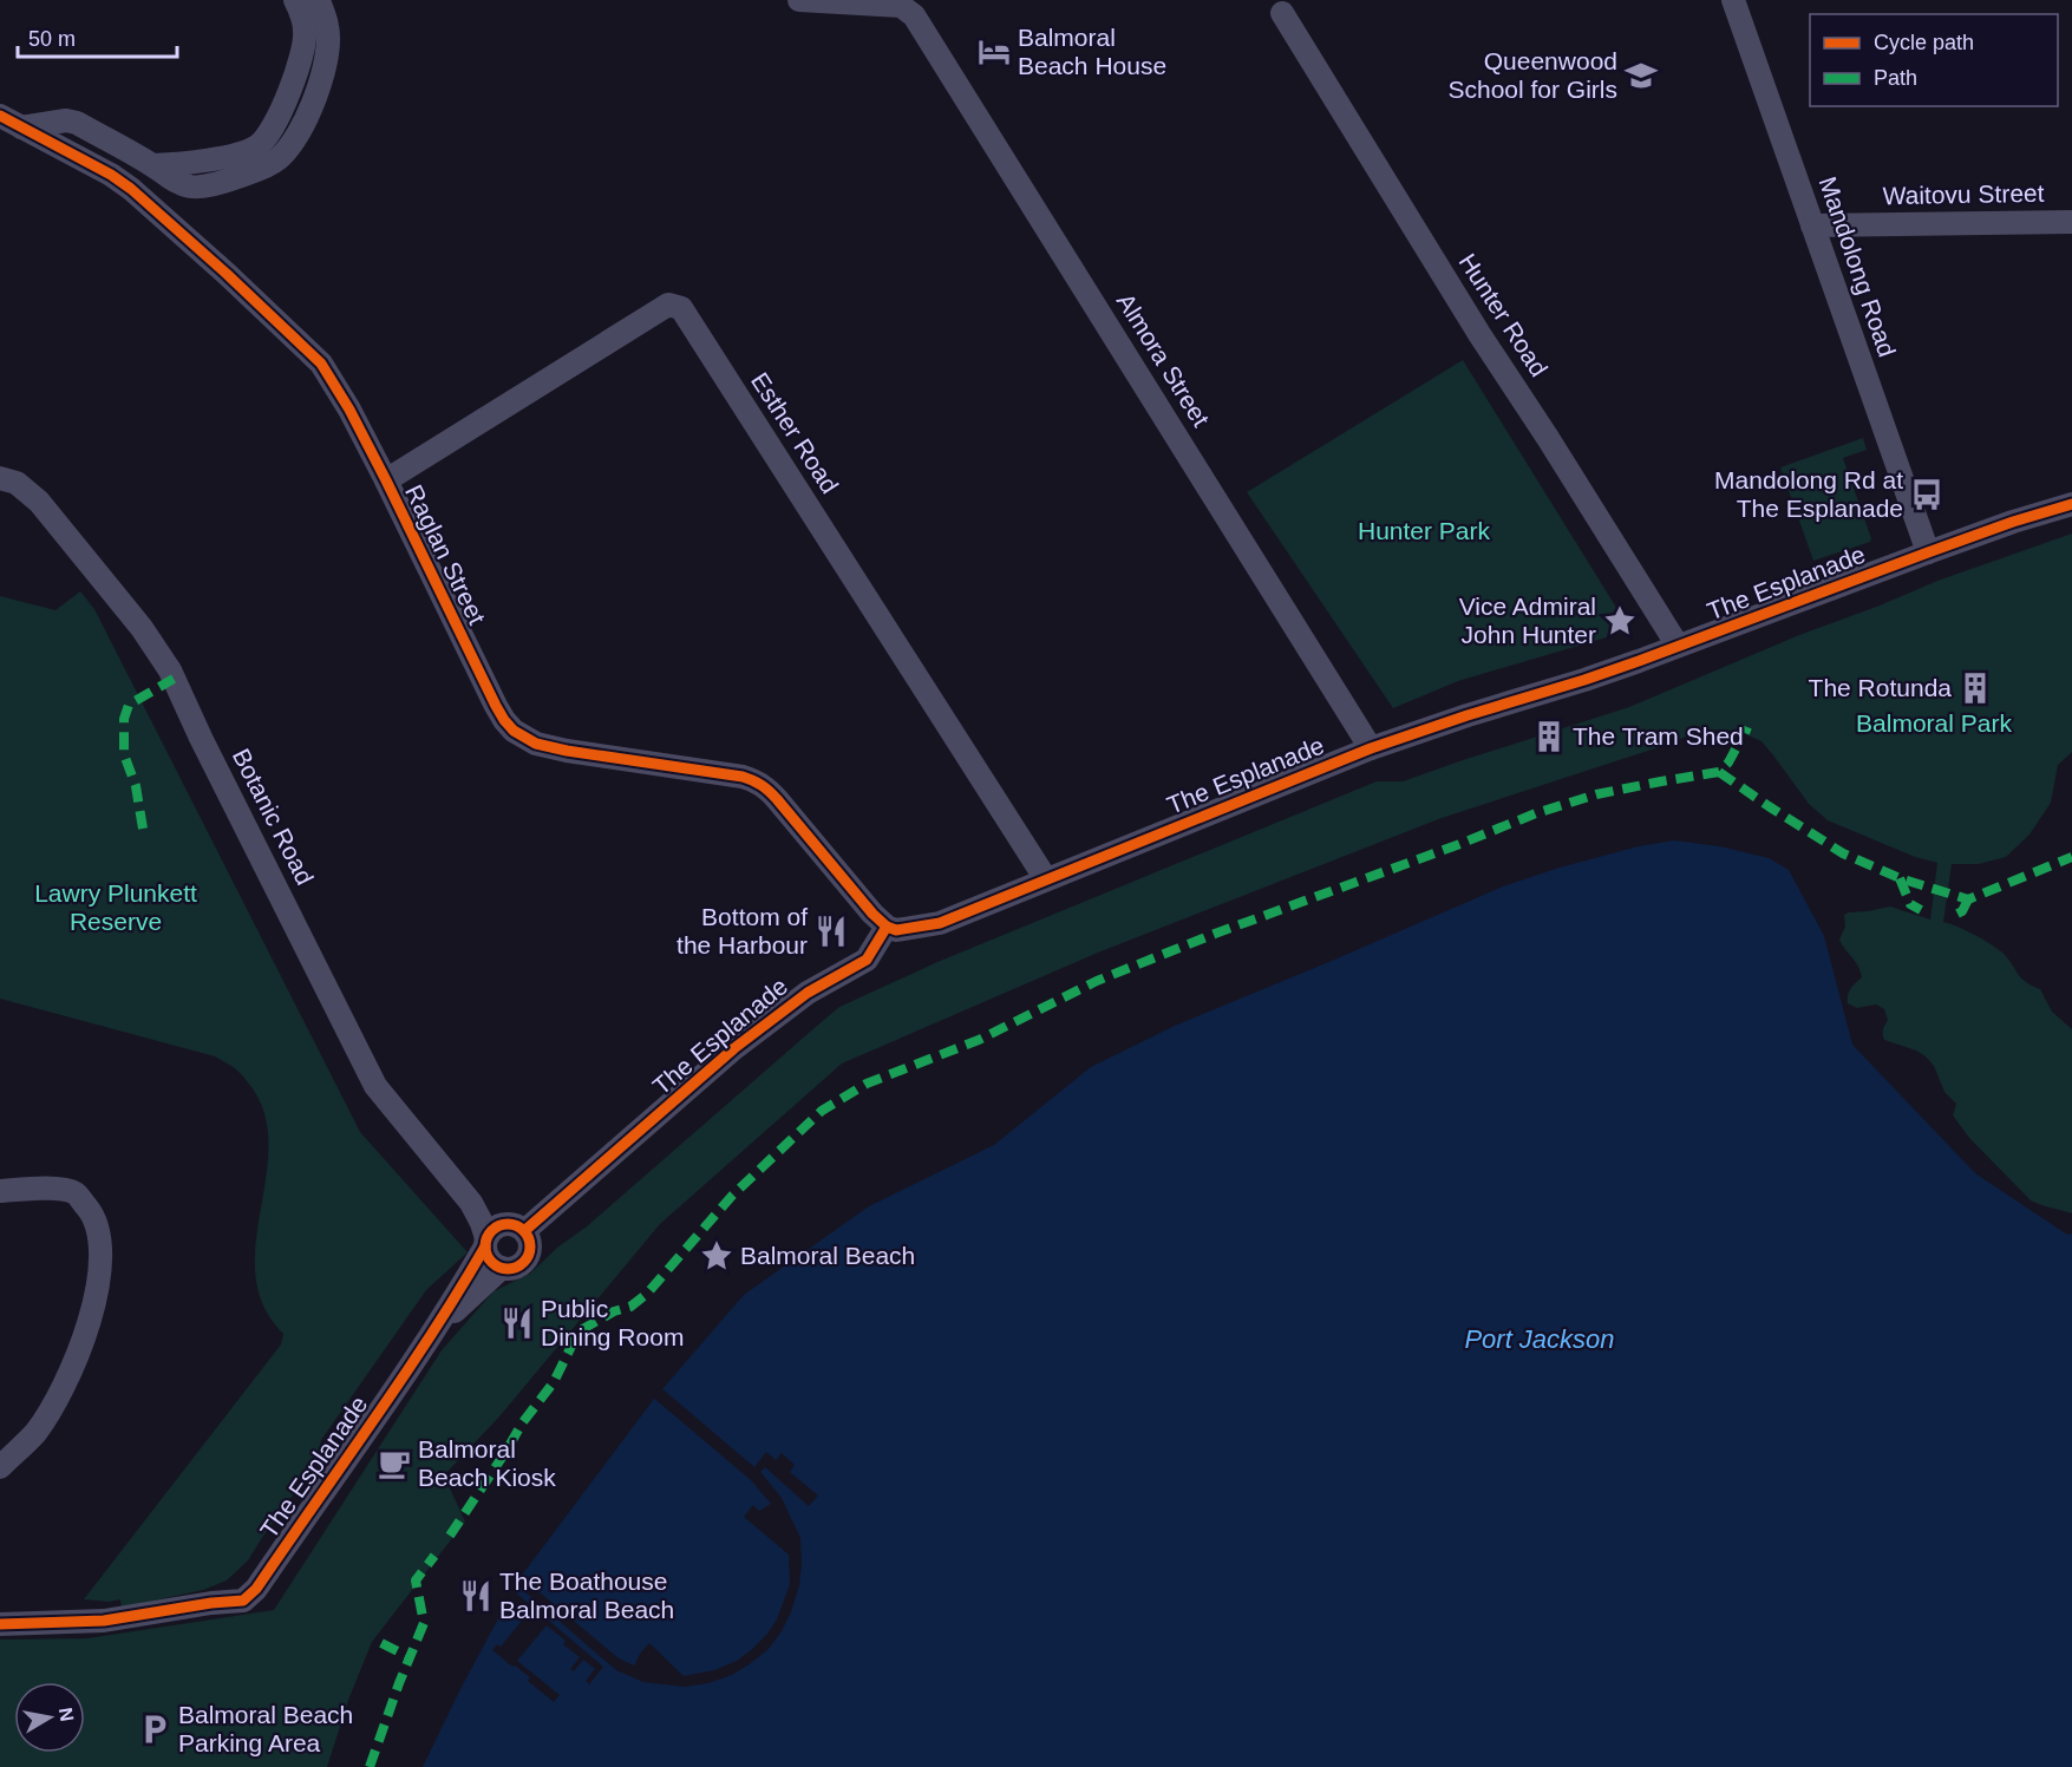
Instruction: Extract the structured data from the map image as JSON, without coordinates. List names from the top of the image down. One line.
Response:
{"streets":{"street":["Waitovu Street","Mandolong Road","Hunter Road","Almora Street","Esther Road","Raglan Street","The Esplanade","Botanic Road"]},"crossings":[["Waitovu Street","Mandolong Road"],["Mandolong Road","The Esplanade"],["Hunter Road","The Esplanade"],["Almora Street","The Esplanade"],["Esther Road","Raglan Street"],["Esther Road","The Esplanade"],["Raglan Street","The Esplanade"],["The Esplanade","Botanic Road"]],"water":["Port Jackson"],"parks":["Hunter Park","Balmoral Park","Lawry Plunkett Reserve"],"places":{"hotel":["Balmoral Beach House"],"school or university":["Queenwood School for Girls"],"bus stop":["Mandolong Rd at The Esplanade"],"place":["Vice Admiral John Hunter","Balmoral Beach"],"building":["The Rotunda","The Tram Shed"],"restaurant":["Bottom of the Harbour","Public Dining Room","The Boathouse Balmoral Beach"],"cafe":["Balmoral Beach Kiosk"],"parking":["Balmoral Beach Parking Area"]},"legend":["Cycle path","Path"],"scale_bar":"50 m","north":"right"}
